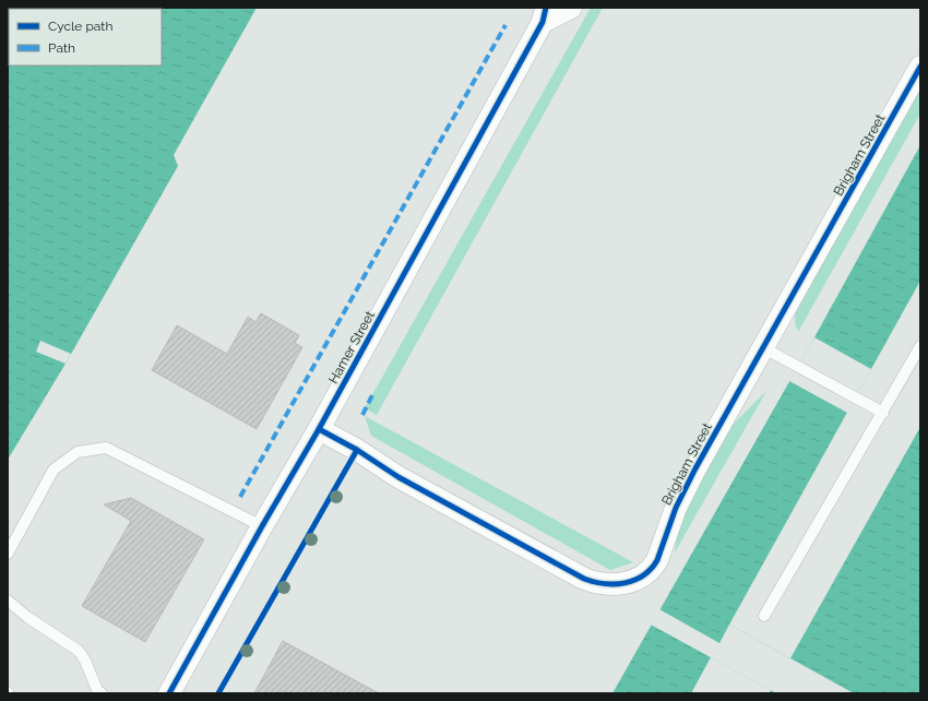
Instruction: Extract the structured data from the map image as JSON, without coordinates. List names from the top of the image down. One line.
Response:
{"streets":{"street":["Brigham Street","Hamer Street"]},"crossings":[["Brigham Street","Hamer Street"]],"legend":["Cycle path","Path"]}
